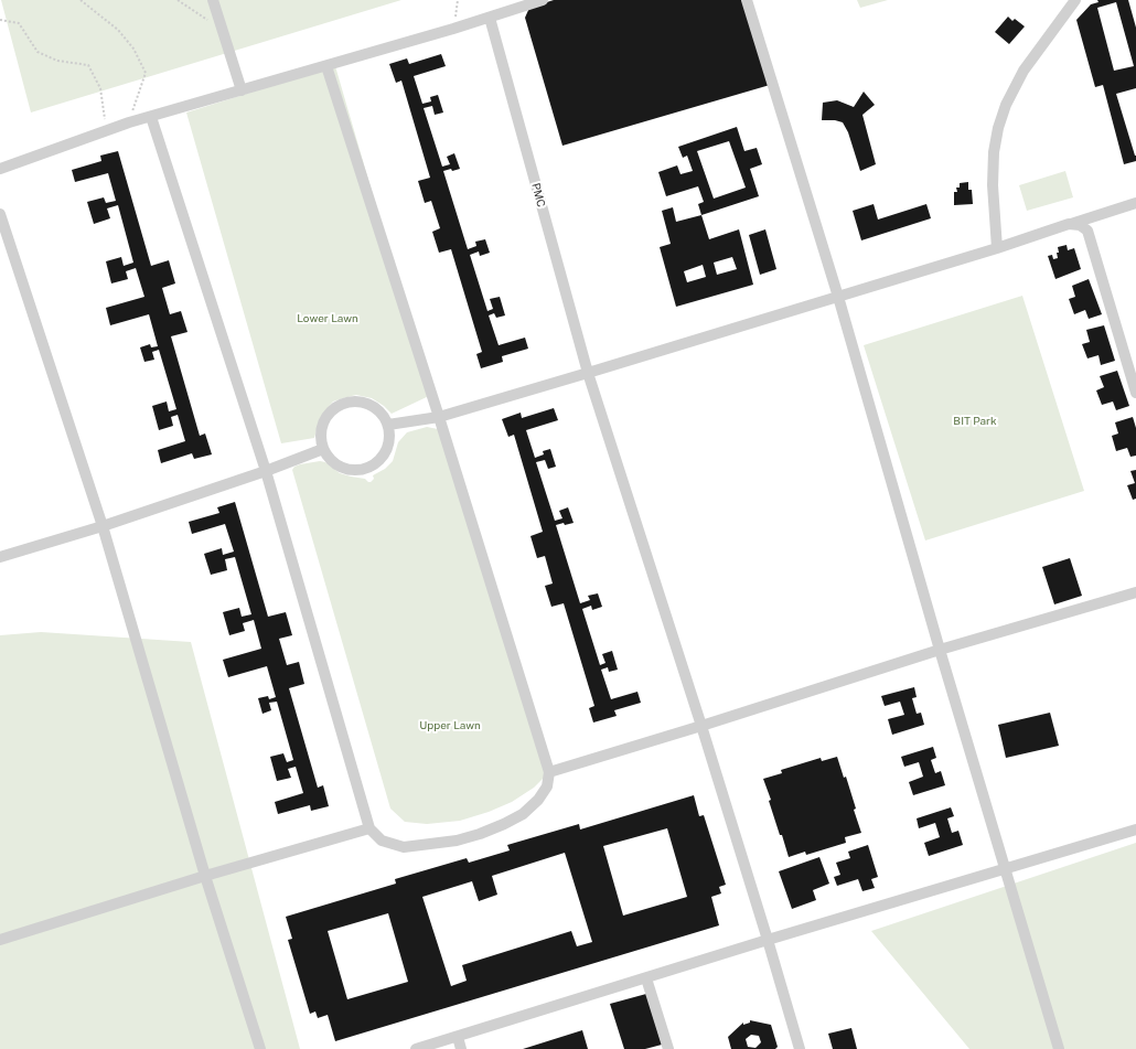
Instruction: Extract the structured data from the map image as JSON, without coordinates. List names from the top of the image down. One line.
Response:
{"streets":{"street":["PMC"]},"parks":["Lower Lawn","BIT Park","Upper Lawn"]}
